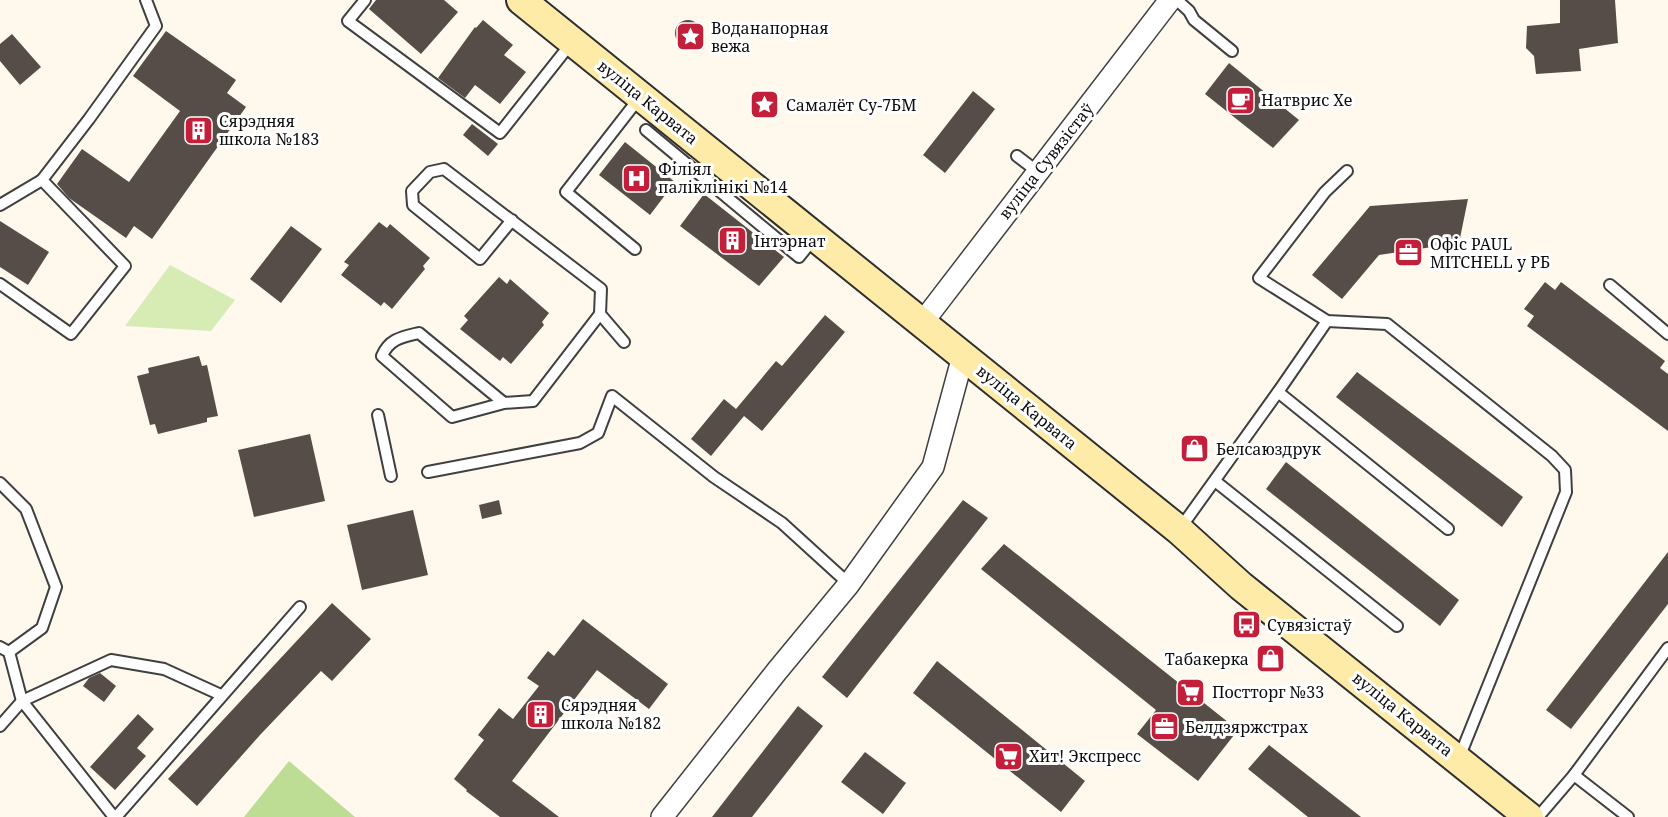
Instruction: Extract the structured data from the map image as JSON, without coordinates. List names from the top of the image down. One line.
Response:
{"streets":{"street":["вуліца Карвата","вуліца Сувязістаў"]},"crossings":[["вуліца Карвата","вуліца Сувязістаў"]],"places":{"place":["Воданапорная вежа","Самалёт Су-7БМ"],"cafe":["Натврис Хе"],"building":["Сярэдняя школа №183","Інтэрнат","Сярэдняя школа №182"],"hospital":["Філіял паліклінікі №14"],"office":["Офіс PAUL MITCHELL у РБ","Белдзяржстрах"],"shop":["Белсаюздрук","Табакерка"],"bus stop":["Сувязістаў"],"supermarket":["Постторг №33","Хит! Экспресс"]}}
